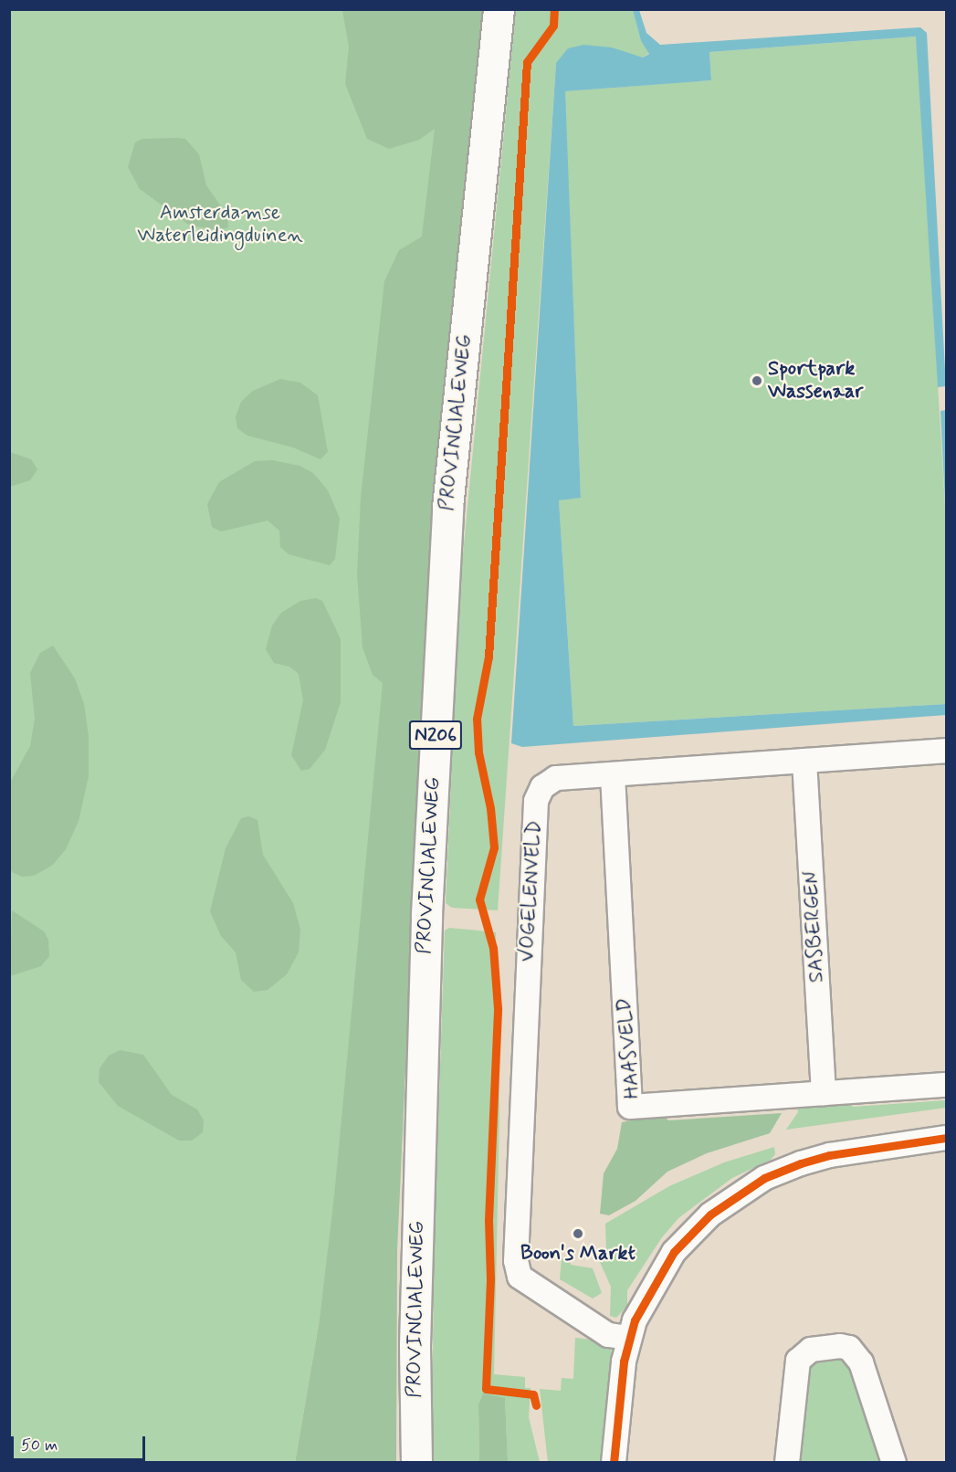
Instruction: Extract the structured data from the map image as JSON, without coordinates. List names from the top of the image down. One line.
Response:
{"streets":{"main road":["PROVINCIALEWEG","N206"],"street":["VOGELENVELD","SASBERGEN","HAASVELD"]},"crossings":[["VOGELENVELD","SASBERGEN"],["VOGELENVELD","HAASVELD"],["SASBERGEN","HAASVELD"]],"parks":["Amsterdamse Waterleidingduinen"],"places":["Sportpark Wassenaar","Boon's Markt"],"scale_bar":"50 m"}
